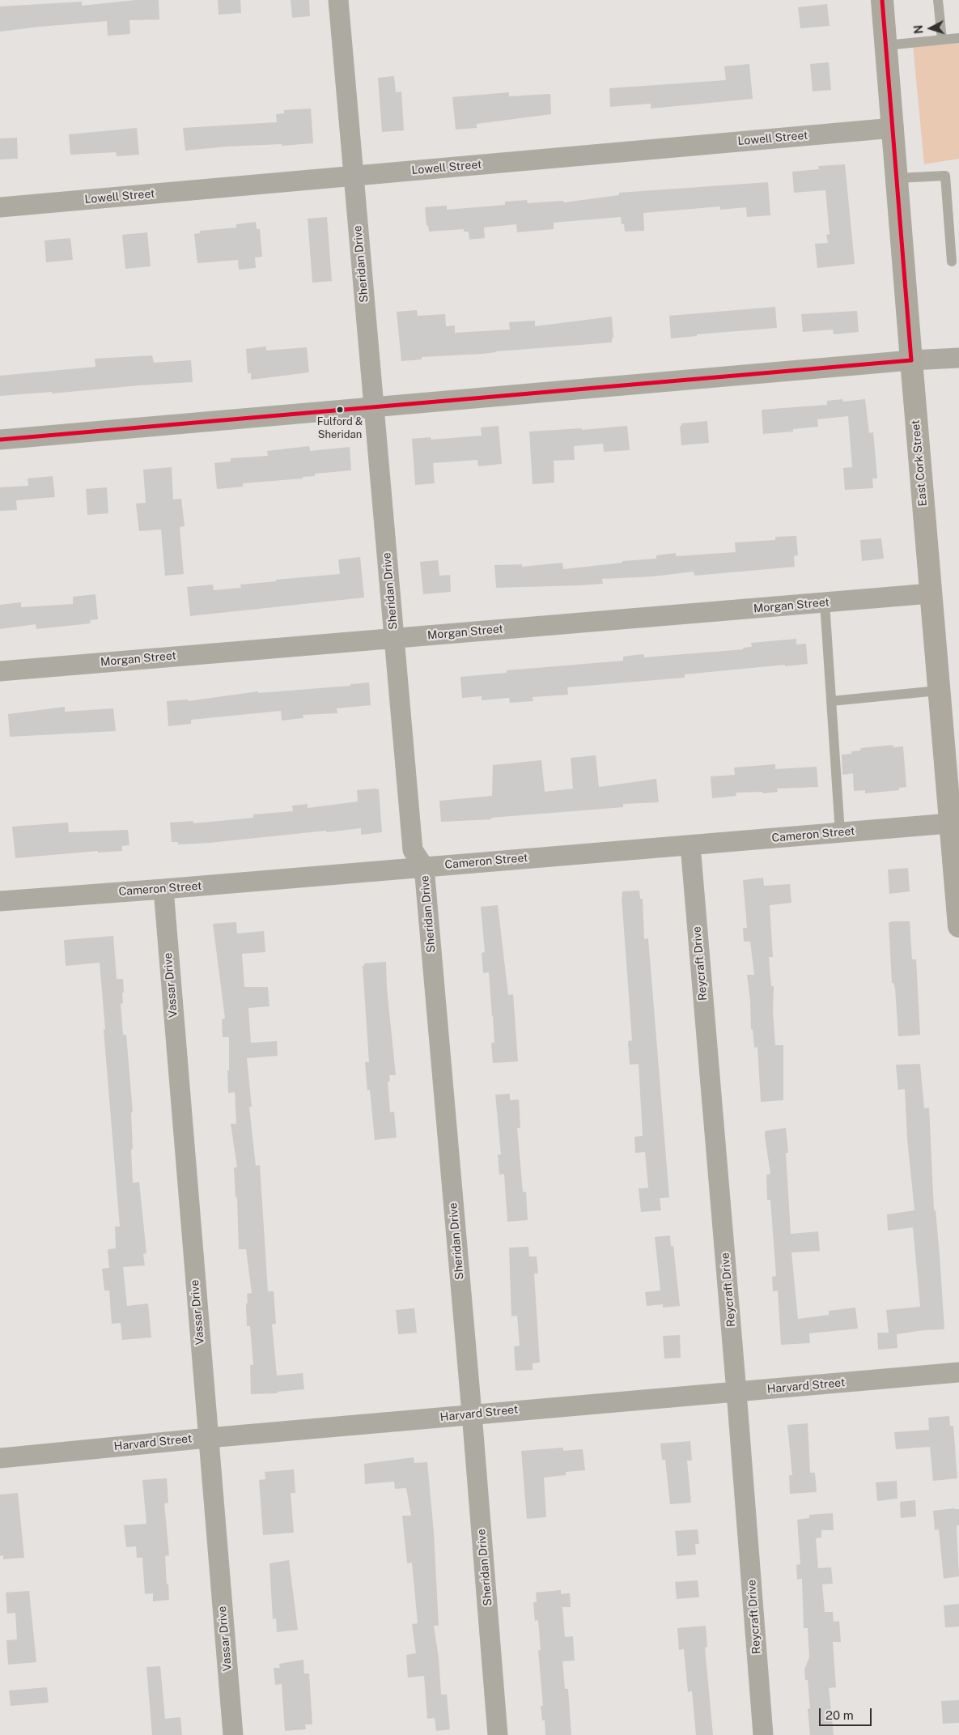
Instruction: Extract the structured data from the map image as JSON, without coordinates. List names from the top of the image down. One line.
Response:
{"streets":{"street":["Lowell Street","Sheridan Drive","East Cork Street","Morgan Street","Cameron Street","Reycraft Drive","Vassar Drive","Harvard Street"]},"crossings":[["Lowell Street","Sheridan Drive"],["Lowell Street","East Cork Street"],["Sheridan Drive","Morgan Street"],["Sheridan Drive","Cameron Street"],["Sheridan Drive","Harvard Street"],["East Cork Street","Morgan Street"],["East Cork Street","Cameron Street"],["Cameron Street","Reycraft Drive"],["Cameron Street","Vassar Drive"],["Reycraft Drive","Harvard Street"],["Vassar Drive","Harvard Street"]],"places":["Fulford & Sheridan"],"scale_bar":"20 m","north":"left"}
